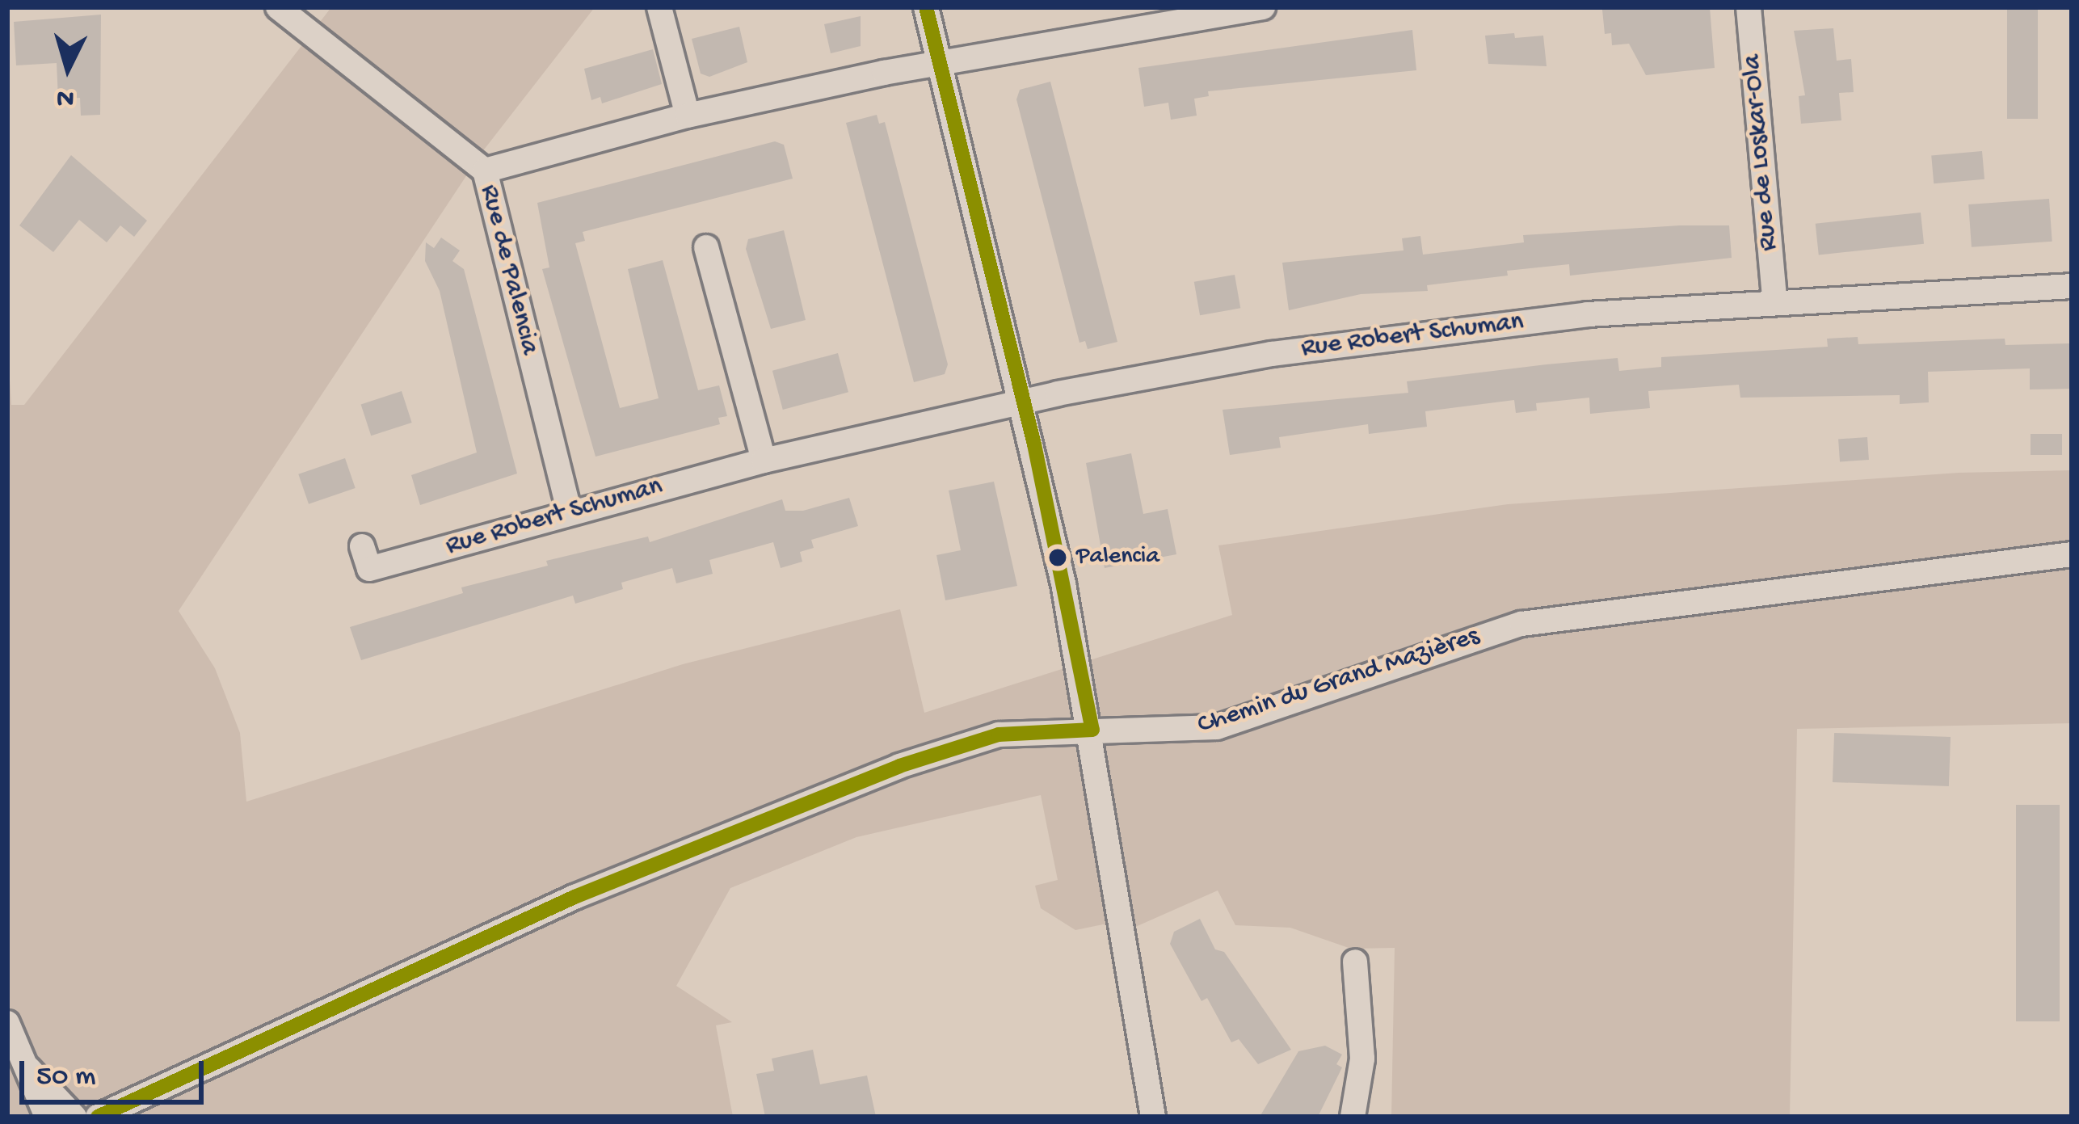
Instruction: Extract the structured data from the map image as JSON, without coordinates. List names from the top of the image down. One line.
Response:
{"streets":{"street":["Rue de Loskar-Ola","Rue de Palencia","Rue Robert Schuman","Chemin du Grand Mazières"]},"crossings":[["Rue de Loskar-Ola","Rue Robert Schuman"],["Rue de Palencia","Rue Robert Schuman"]],"places":["Palencia"],"scale_bar":"50 m","north":"bottom"}
